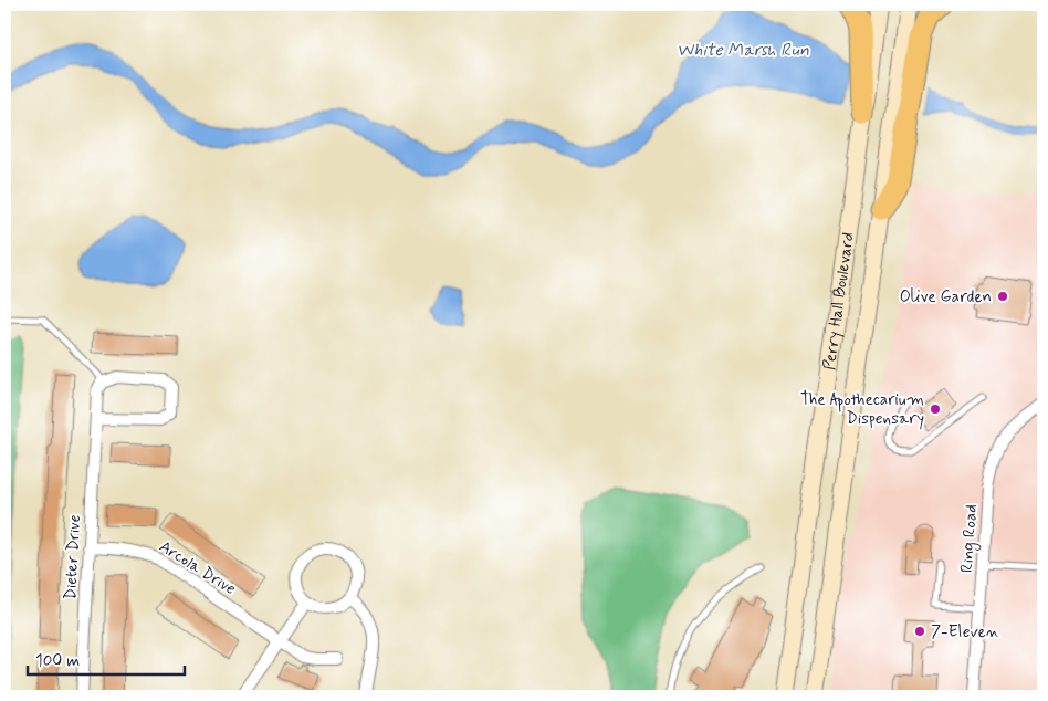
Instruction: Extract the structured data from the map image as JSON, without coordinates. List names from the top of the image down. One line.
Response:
{"streets":{"main road":["Perry Hall Boulevard"],"street":["Ring Road","Dieter Drive","Arcola Drive"]},"crossings":[["Dieter Drive","Arcola Drive"]],"water":["White Marsh Run"],"places":["Olive Garden","The Apothecarium Dispensary","7-Eleven"],"scale_bar":"100 m"}
